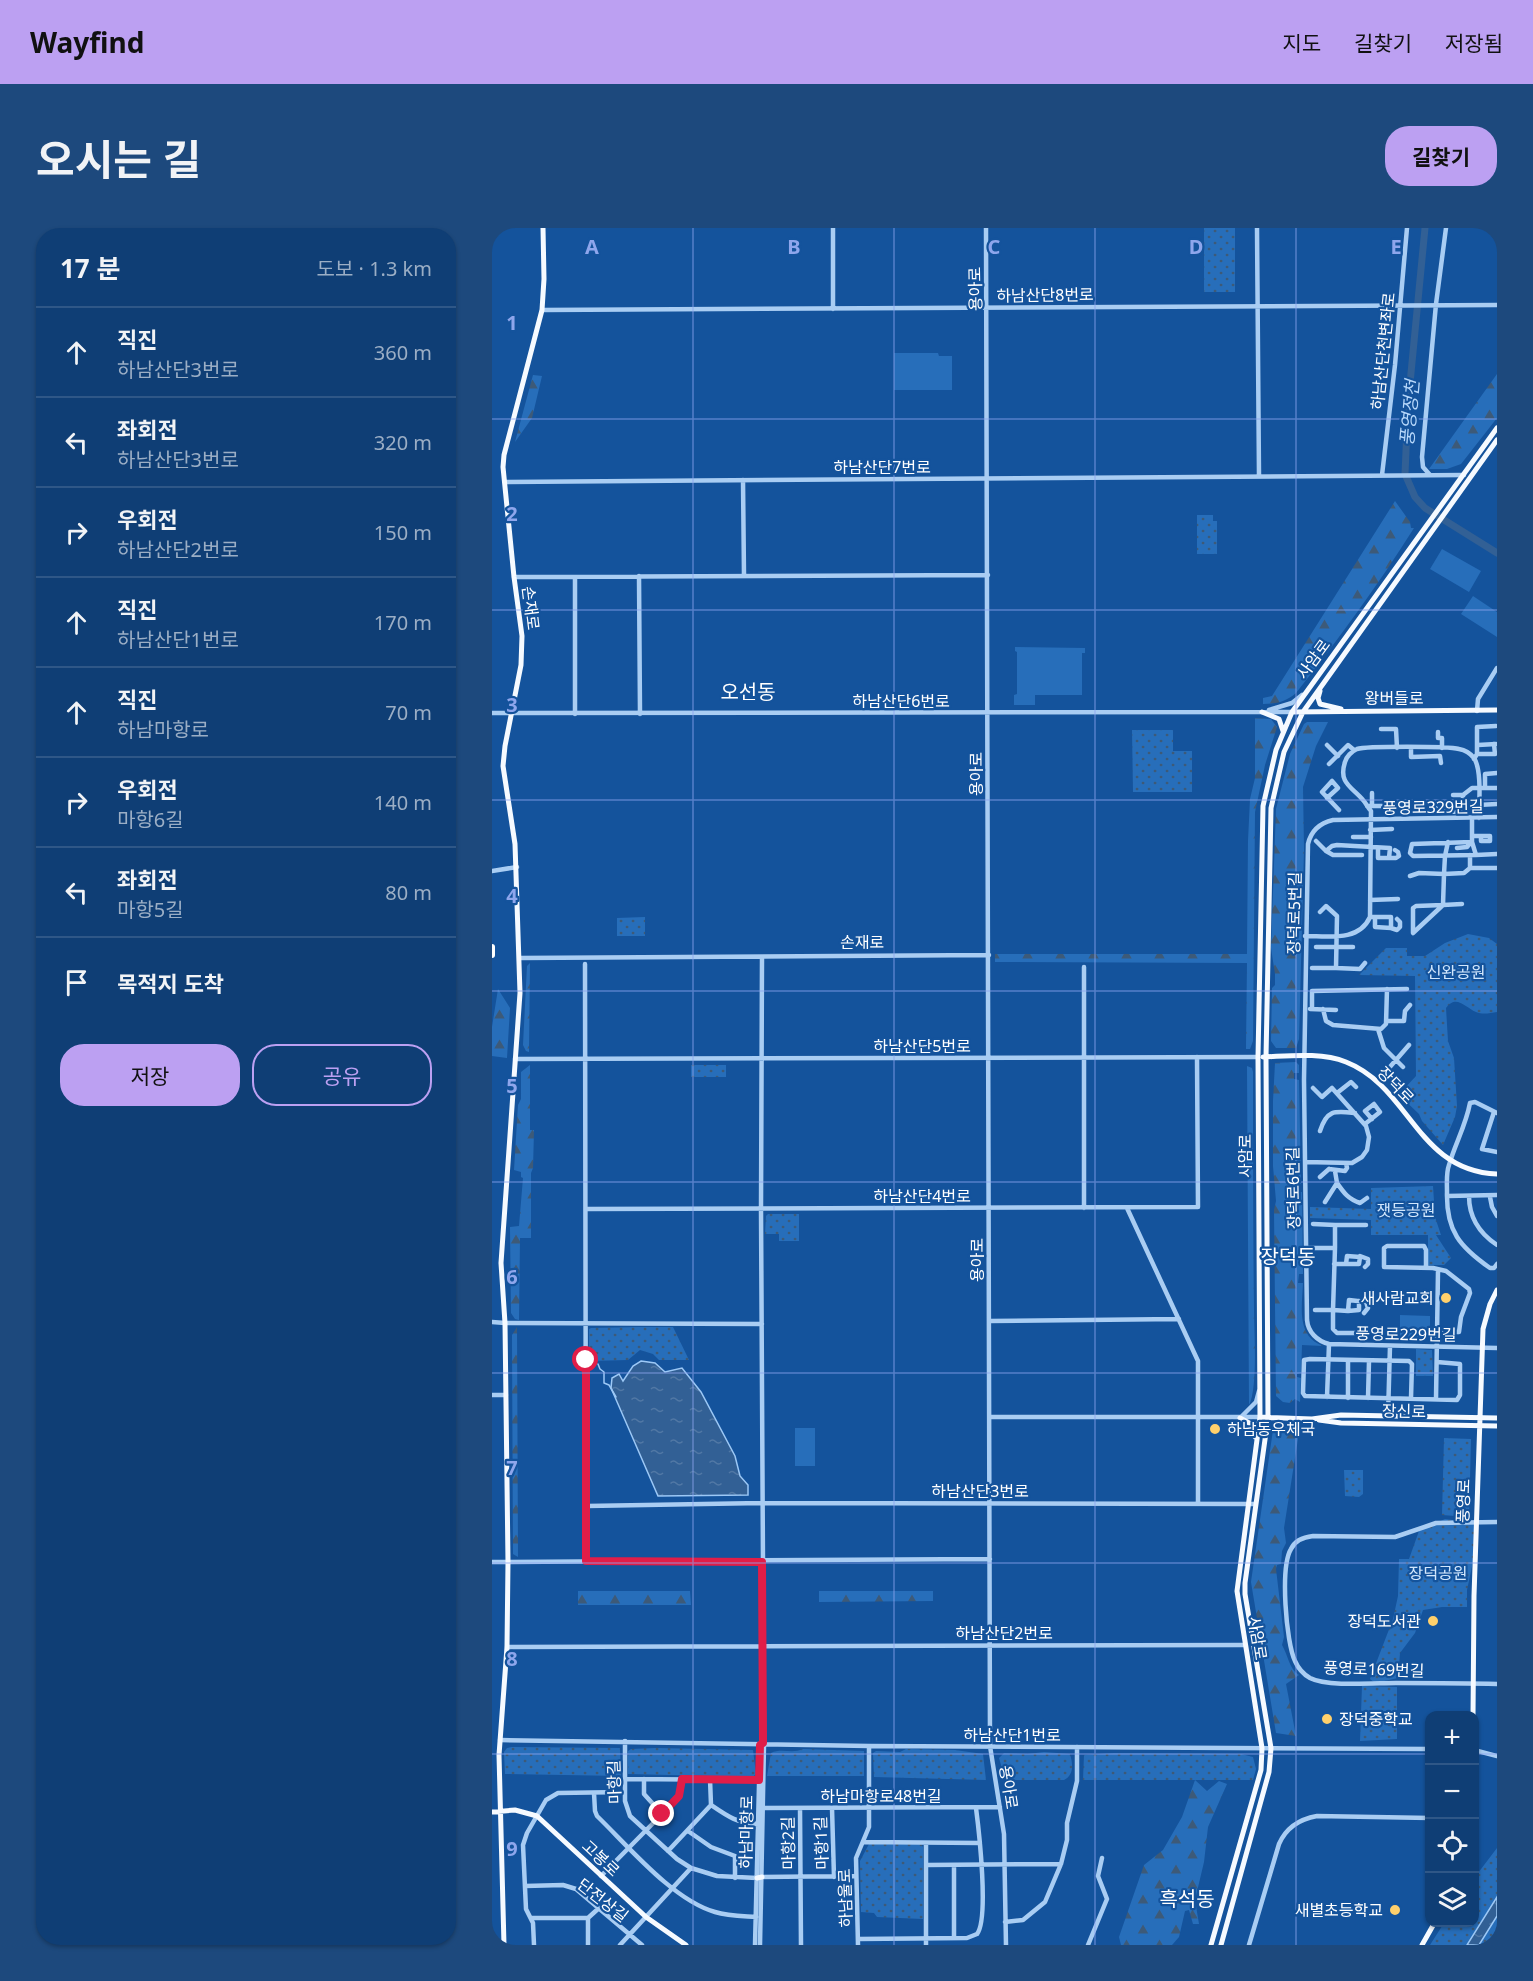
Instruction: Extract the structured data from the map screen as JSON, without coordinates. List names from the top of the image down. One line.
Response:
{"streets":{"main road":["손재로","사암로","왕버들로","장덕로","장신로","풍영로","고봉로"],"street":["용아로","하남산단8번로","하남산단천변좌로","하남산단7번로","하남산단6번로","풍영로329번길","장덕로5번길","하남산단5번로","장덕로6번길","하남산단4번로","풍영로229번길","하남산단3번로","하남산단2번로","풍영로169번길","하남산단1번로","마항길","하남마항로48번길","하남마항로","마항2길","마항1길","하남울로","단전상길"]},"crossings":[["용아로","하남산단8번로"],["용아로","하남산단7번로"],["용아로","손재로"],["용아로","하남산단6번로"],["용아로","하남산단5번로"],["용아로","하남산단4번로"],["용아로","하남산단3번로"],["용아로","하남산단2번로"],["용아로","하남산단1번로"],["용아로","하남마항로48번길"],["하남산단8번로","하남산단천변좌로"],["하남산단8번로","손재로"],["하남산단천변좌로","하남산단7번로"],["하남산단7번로","손재로"],["하남산단7번로","사암로"],["손재로","하남산단6번로"],["손재로","하남산단5번로"],["손재로","하남산단2번로"],["손재로","하남산단1번로"],["사암로","왕버들로"],["사암로","하남산단6번로"],["사암로","하남산단5번로"],["사암로","장덕로"],["사암로","장신로"],["사암로","하남산단3번로"],["사암로","하남산단2번로"],["사암로","하남산단1번로"],["왕버들로","하남산단6번로"],["풍영로329번길","장덕로5번길"],["장덕로5번길","장덕로"],["장덕로5번길","장덕로6번길"],["하남산단5번로","장덕로"],["하남산단5번로","하남산단4번로"],["장덕로","장덕로6번길"],["장덕로6번길","풍영로229번길"],["풍영로229번길","풍영로"],["장신로","풍영로"],["풍영로","풍영로169번길"],["하남산단1번로","마항길"],["하남산단1번로","하남마항로"],["하남산단1번로","하남울로"],["마항길","하남마항로"],["마항길","마항2길"],["마항길","마항1길"],["마항길","하남울로"],["하남마항로48번길","하남마항로"],["하남마항로48번길","마항2길"],["하남마항로48번길","마항1길"],["하남마항로48번길","하남울로"]],"districts":["오선동","장덕동","흑석동"],"water":["풍영정천"],"parks":["신완공원","잿등공원","장덕공원"],"places":["새사람교회","하남동우체국","장덕도서관","장덕중학교","새별초등학교"],"page":{"header":"Wayfind","nav":["지도","길찾기","저장됨"],"title":"오시는 길","buttons":["길찾기",["저장","공유"]],"heading":["17 분","도보 · 1.3 km"],"list":[["직진","하남산단3번로","360 m"],["좌회전","하남산단3번로","320 m"],["우회전","하남산단2번로","150 m"],["직진","하남산단1번로","170 m"],["직진","하남마항로","70 m"],["우회전","마항6길","140 m"],["좌회전","마항5길","80 m"],"목적지 도착"],"map_buttons":["+","−"]},"grid":{"columns":["A","B","C","D","E"],"rows":["1","2","3","4","5","6","7","8","9"]}}
